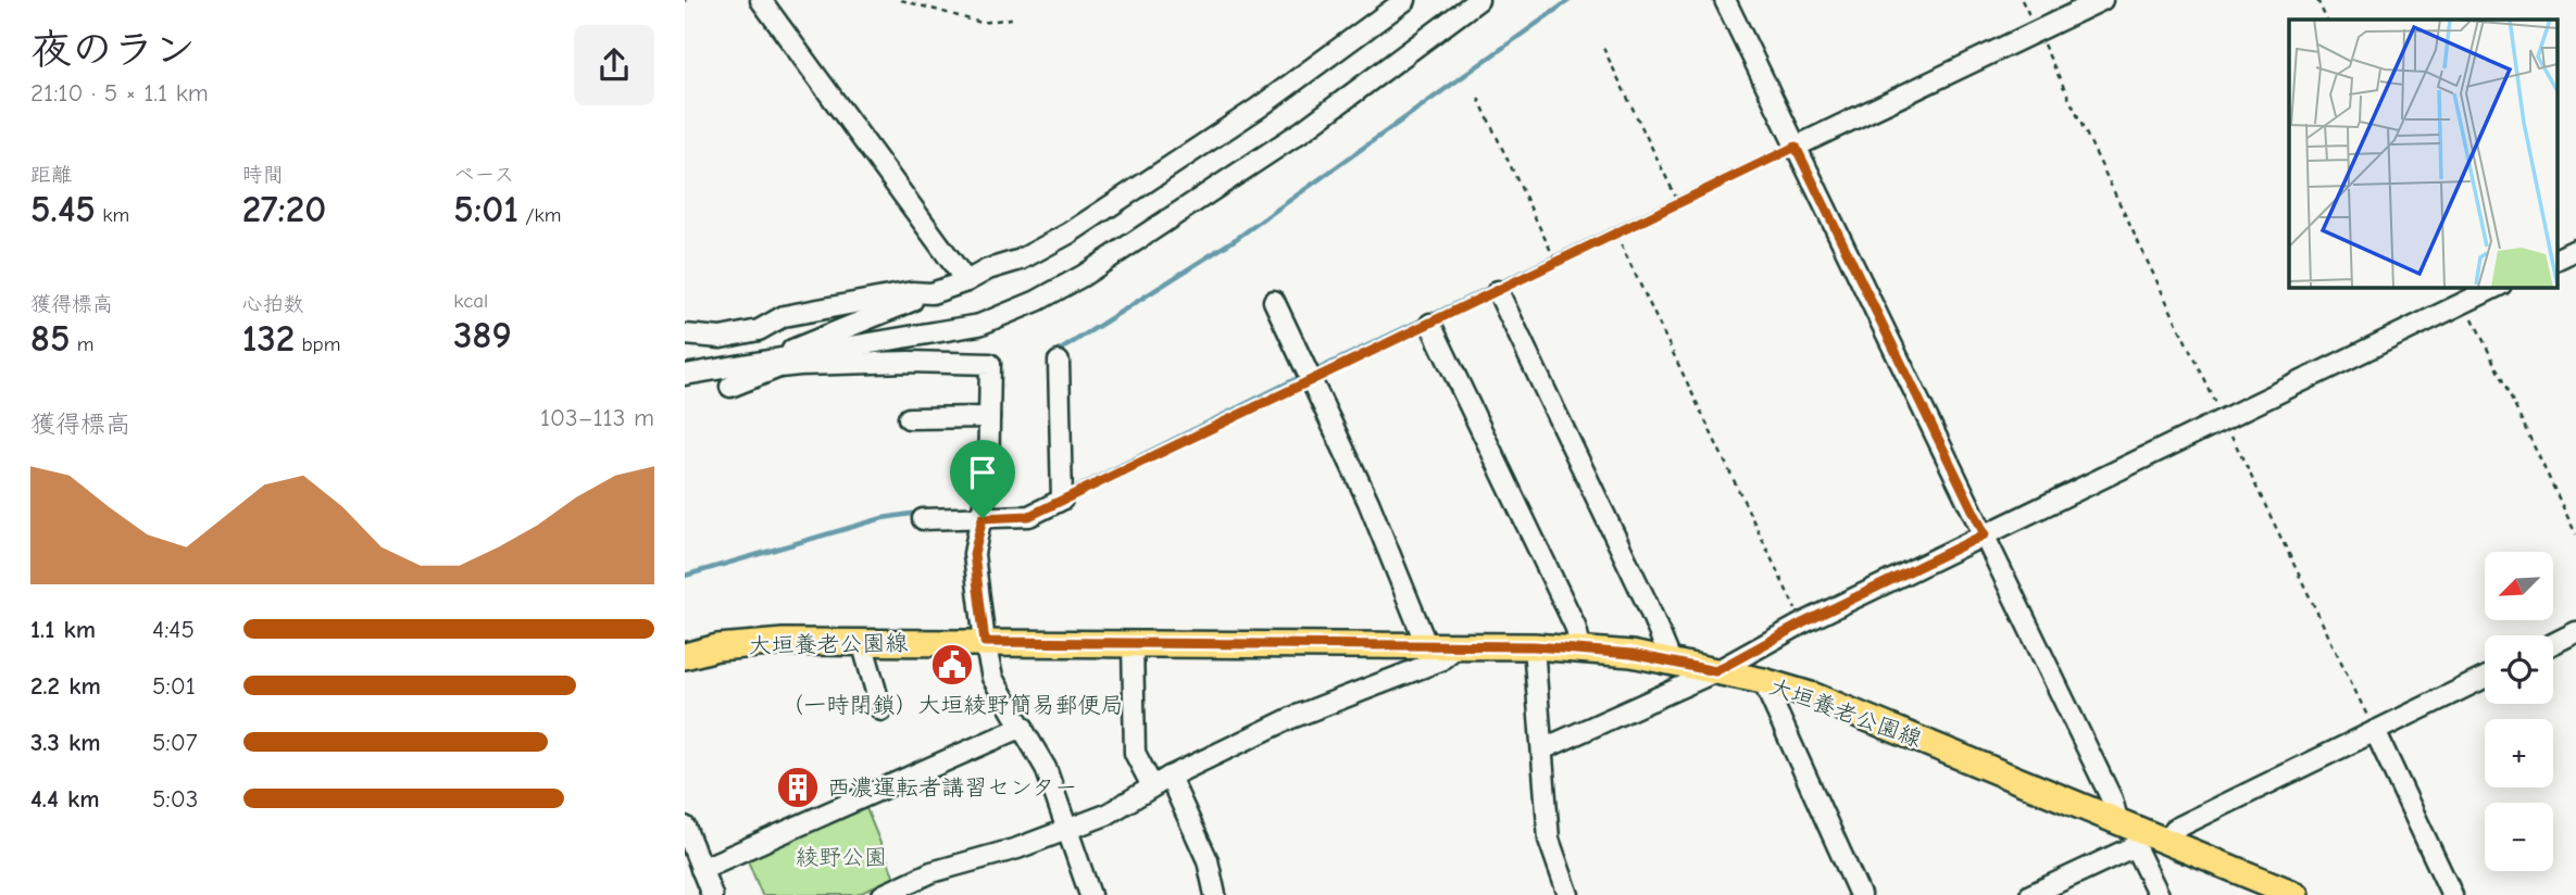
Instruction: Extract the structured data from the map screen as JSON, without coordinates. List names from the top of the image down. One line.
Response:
{"streets":{"main road":["大垣養老公園線"]},"parks":["綾野公園"],"places":{"public building":["（一時閉鎖）大垣綾野簡易郵便局"],"building":["西濃運転者講習センター"]},"north":"bottom left","page":{"heading":["夜のラン","21:10 · 5 × 1.1 km"],"stats":[["距離","5.45 km"],["時間","27:20"],["ペース","5:01 /km"],["獲得標高","85 m"],["心拍数","132 bpm"],["kcal","389"]],"chart":["獲得標高","103–113 m"],"map_buttons":["+","−"],"list":[{"name":"1.1 km","note":"4:45"},{"name":"2.2 km","note":"5:01"},{"name":"3.3 km","note":"5:07"},{"name":"4.4 km","note":"5:03"}]}}
